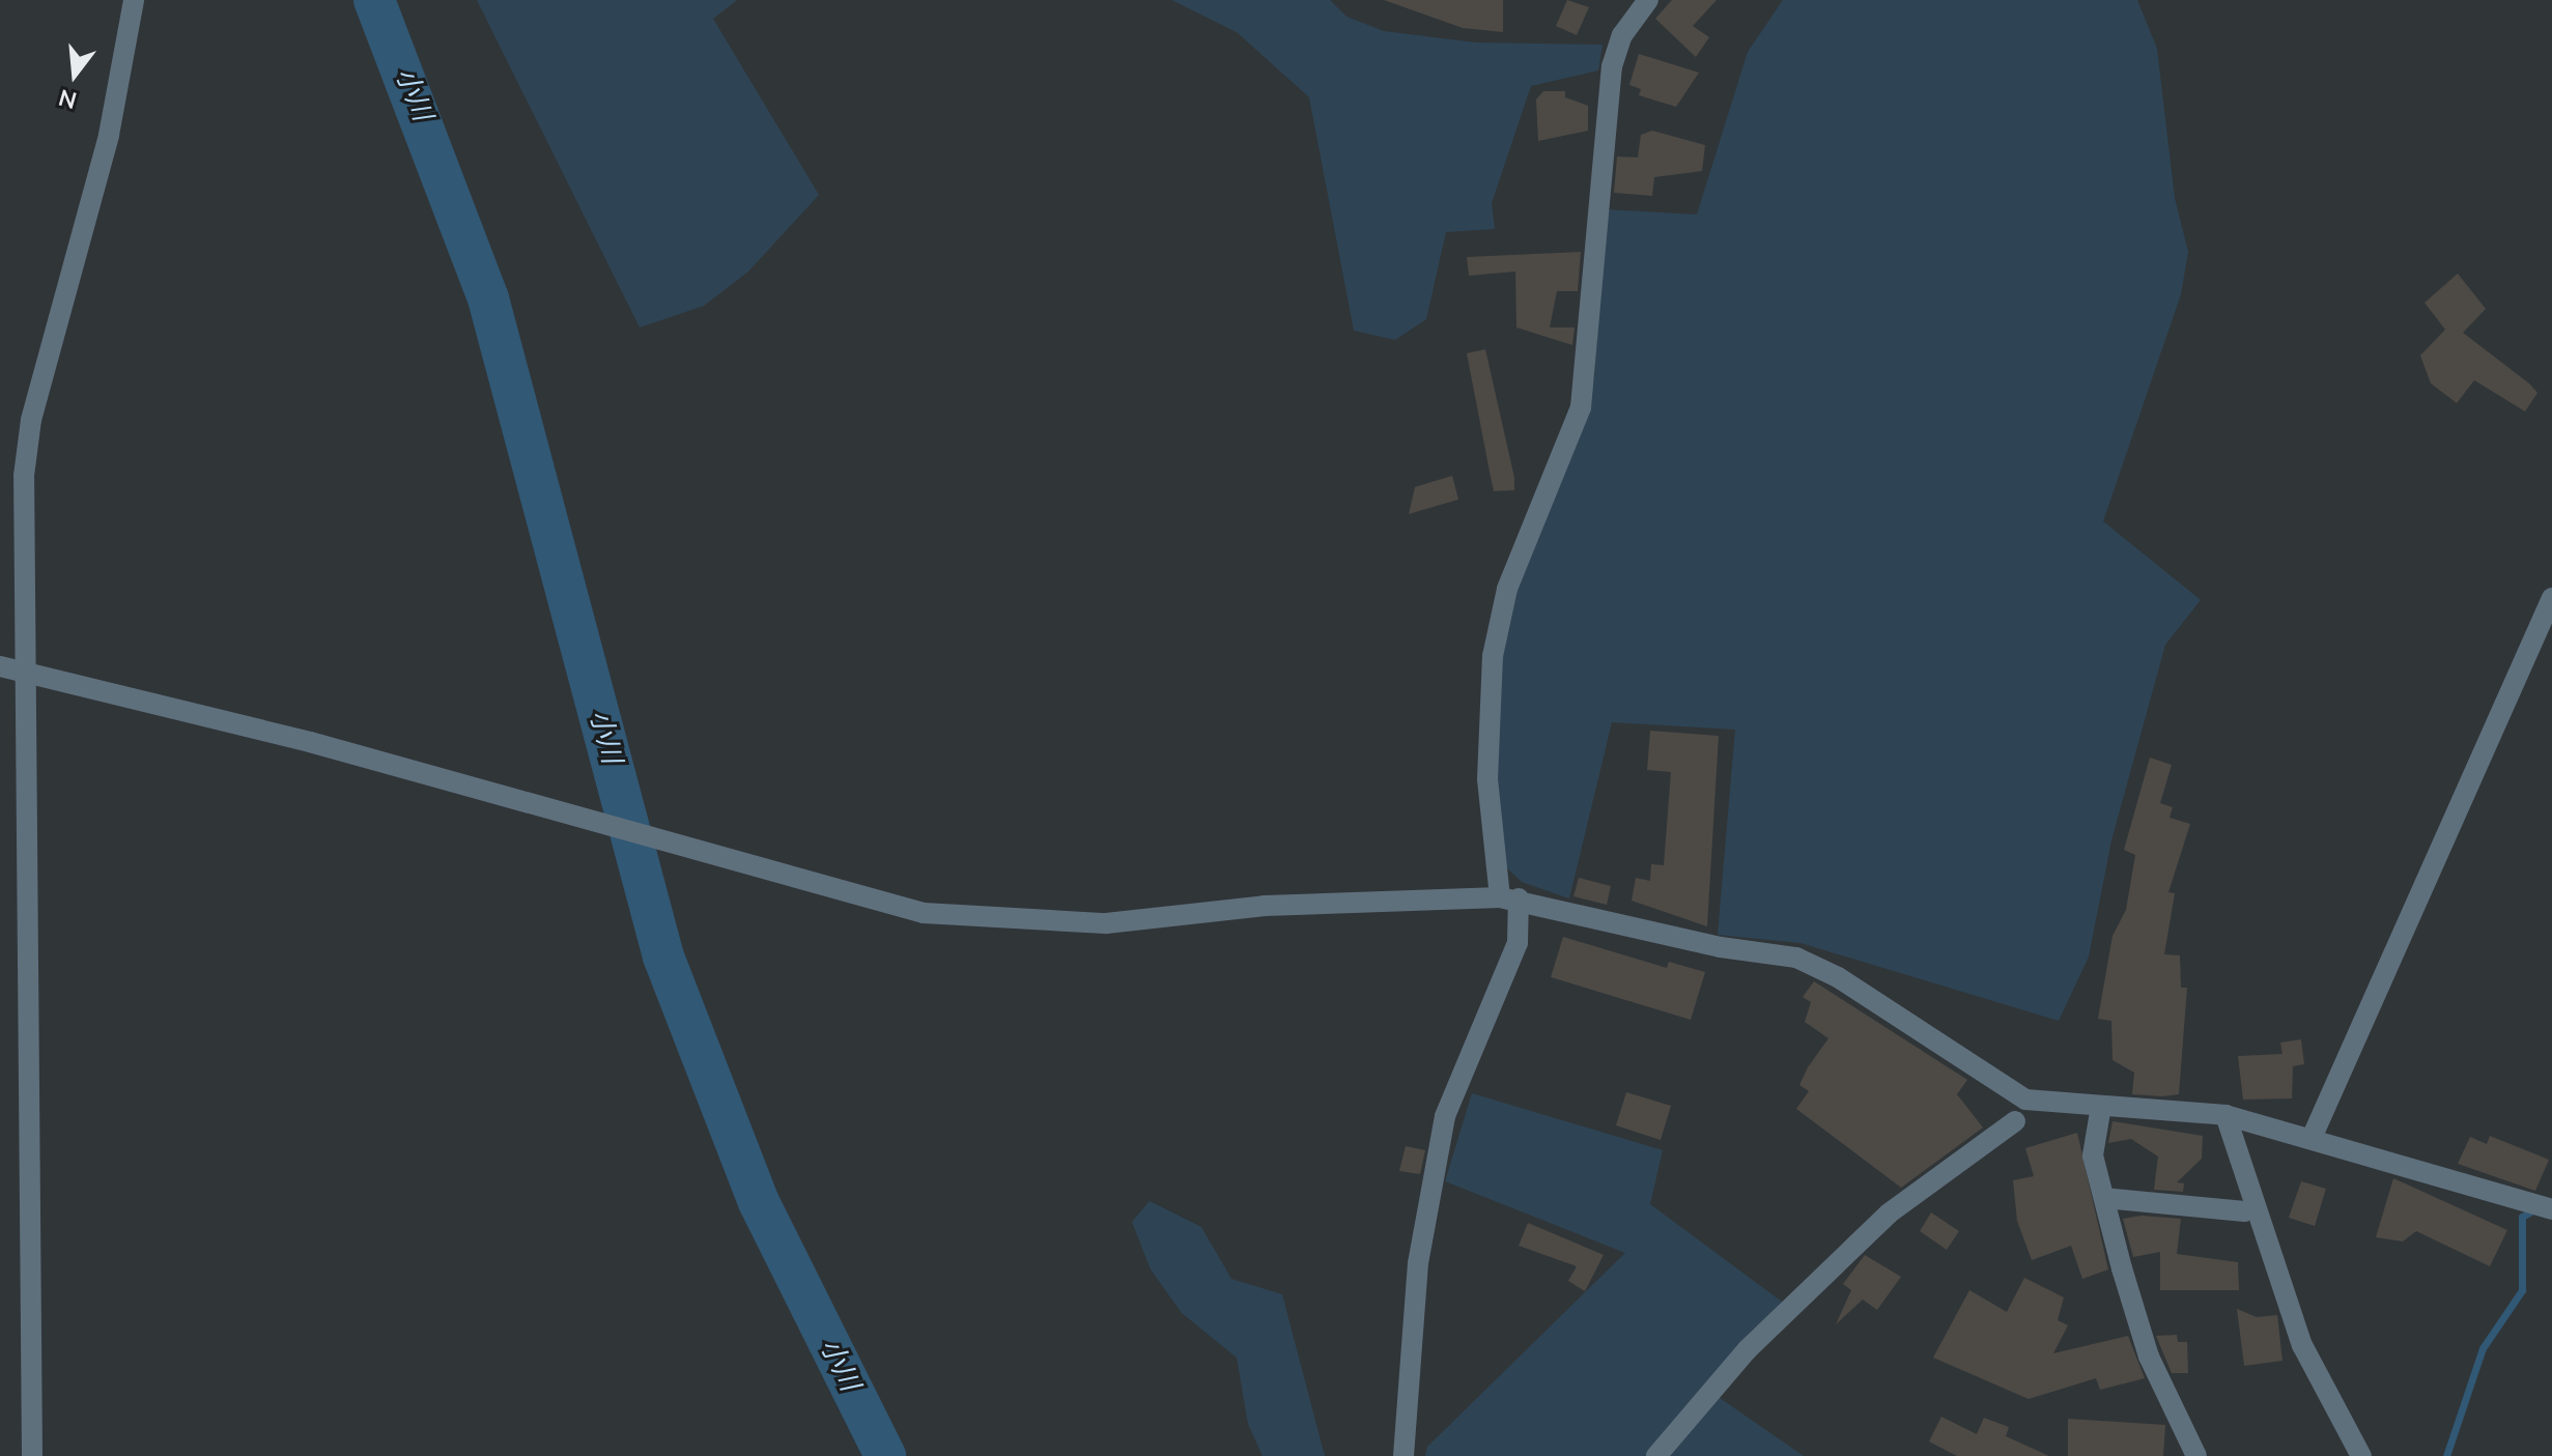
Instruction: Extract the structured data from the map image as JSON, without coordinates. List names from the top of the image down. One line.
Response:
{"water":["小川"],"north":"bottom"}
